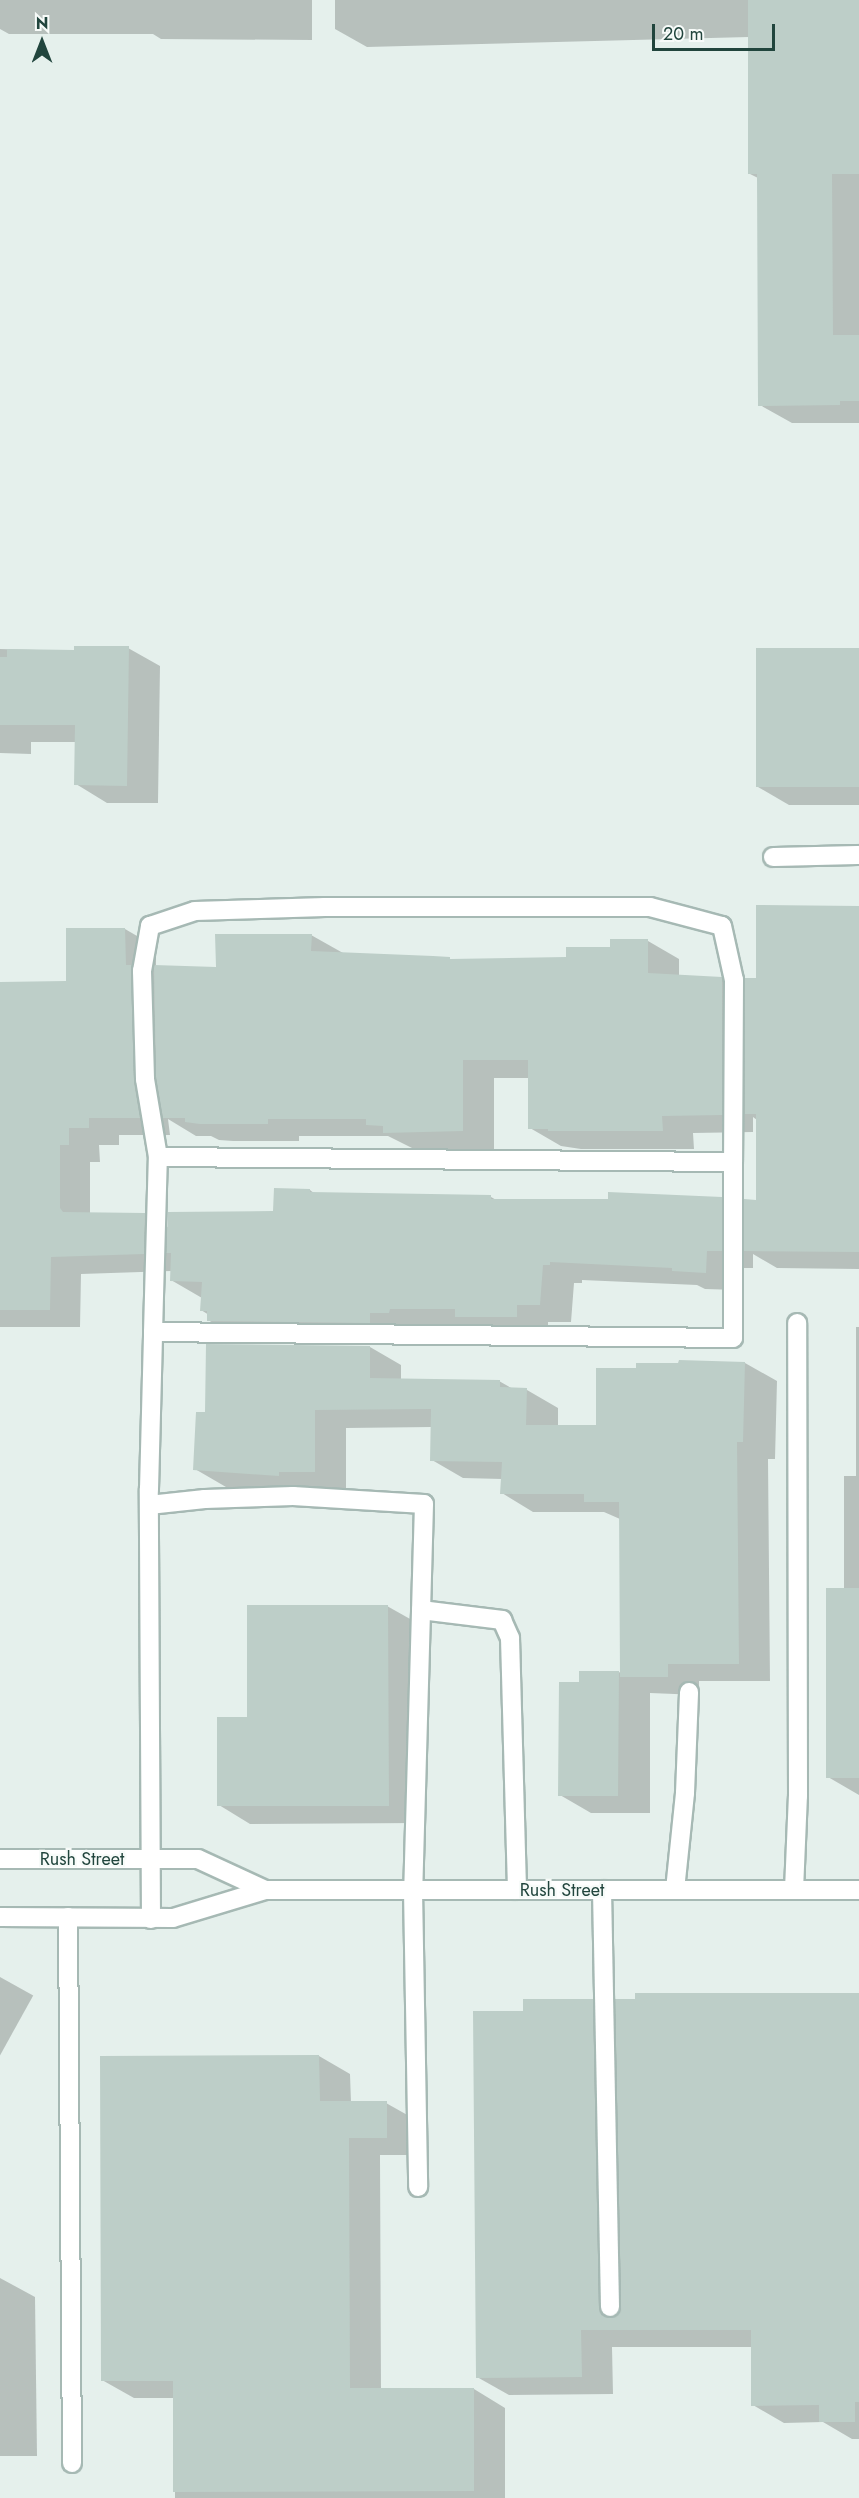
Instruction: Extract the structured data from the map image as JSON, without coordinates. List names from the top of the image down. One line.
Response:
{"streets":{"street":["Rush Street"]},"scale_bar":"20 m","north":"top"}
